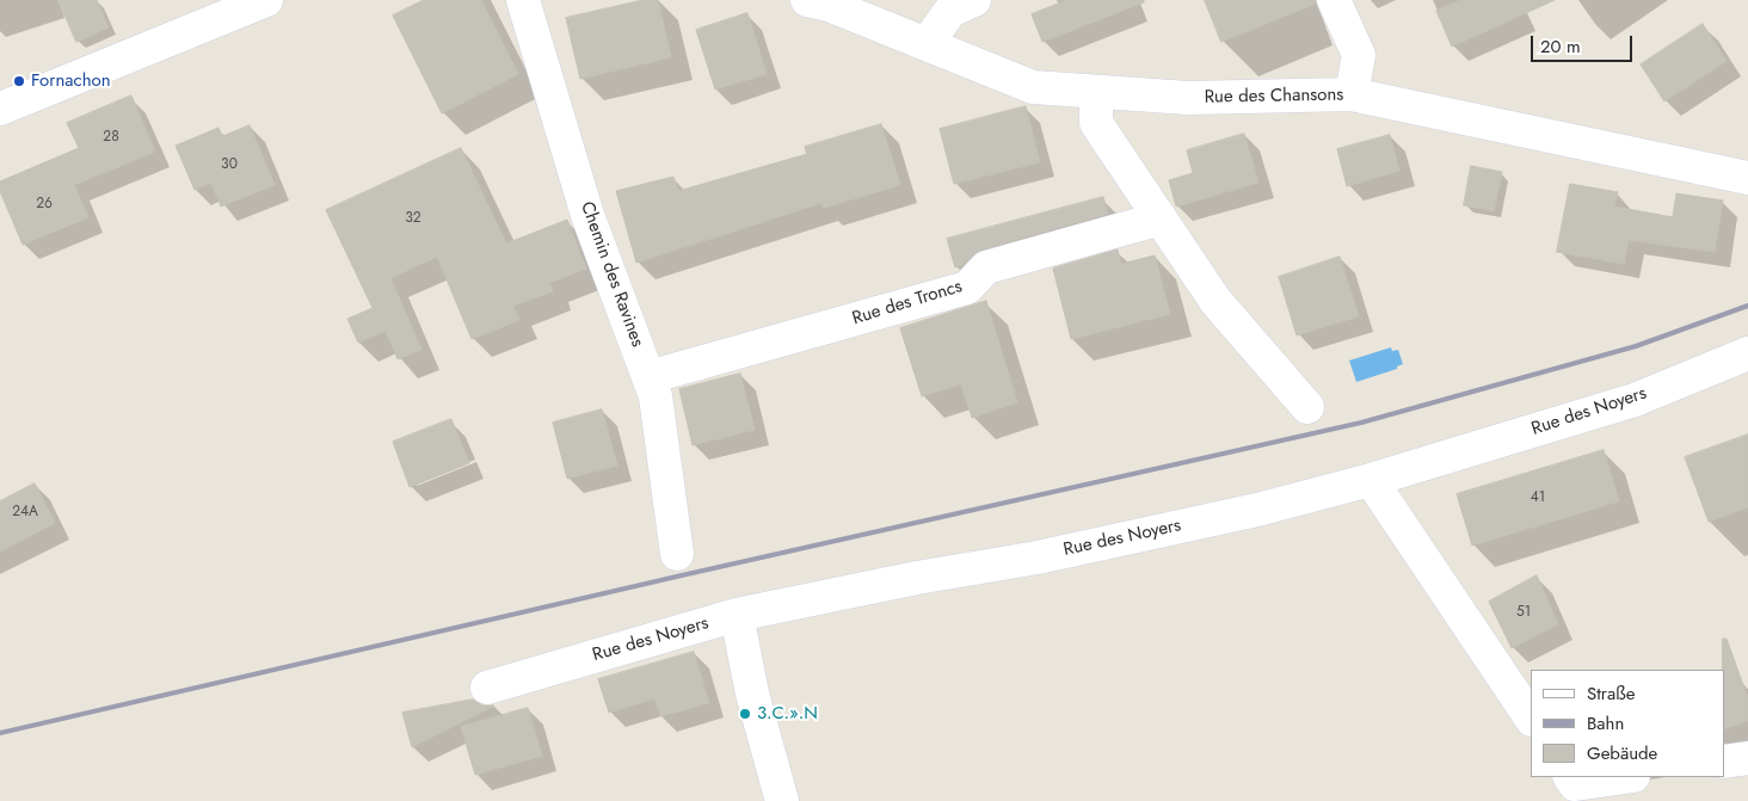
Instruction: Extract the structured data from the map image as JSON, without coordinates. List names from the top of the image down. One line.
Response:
{"streets":{"street":["Rue des Chansons","Chemin des Ravines","Rue des Troncs","Rue des Noyers"]},"crossings":[["Chemin des Ravines","Rue des Troncs"]],"places":["Fornachon","3.C.».N"],"house_numbers":["28","30","26","32","41","24A","51"],"legend":["Straße","Bahn","Gebäude"],"scale_bar":"20 m"}
